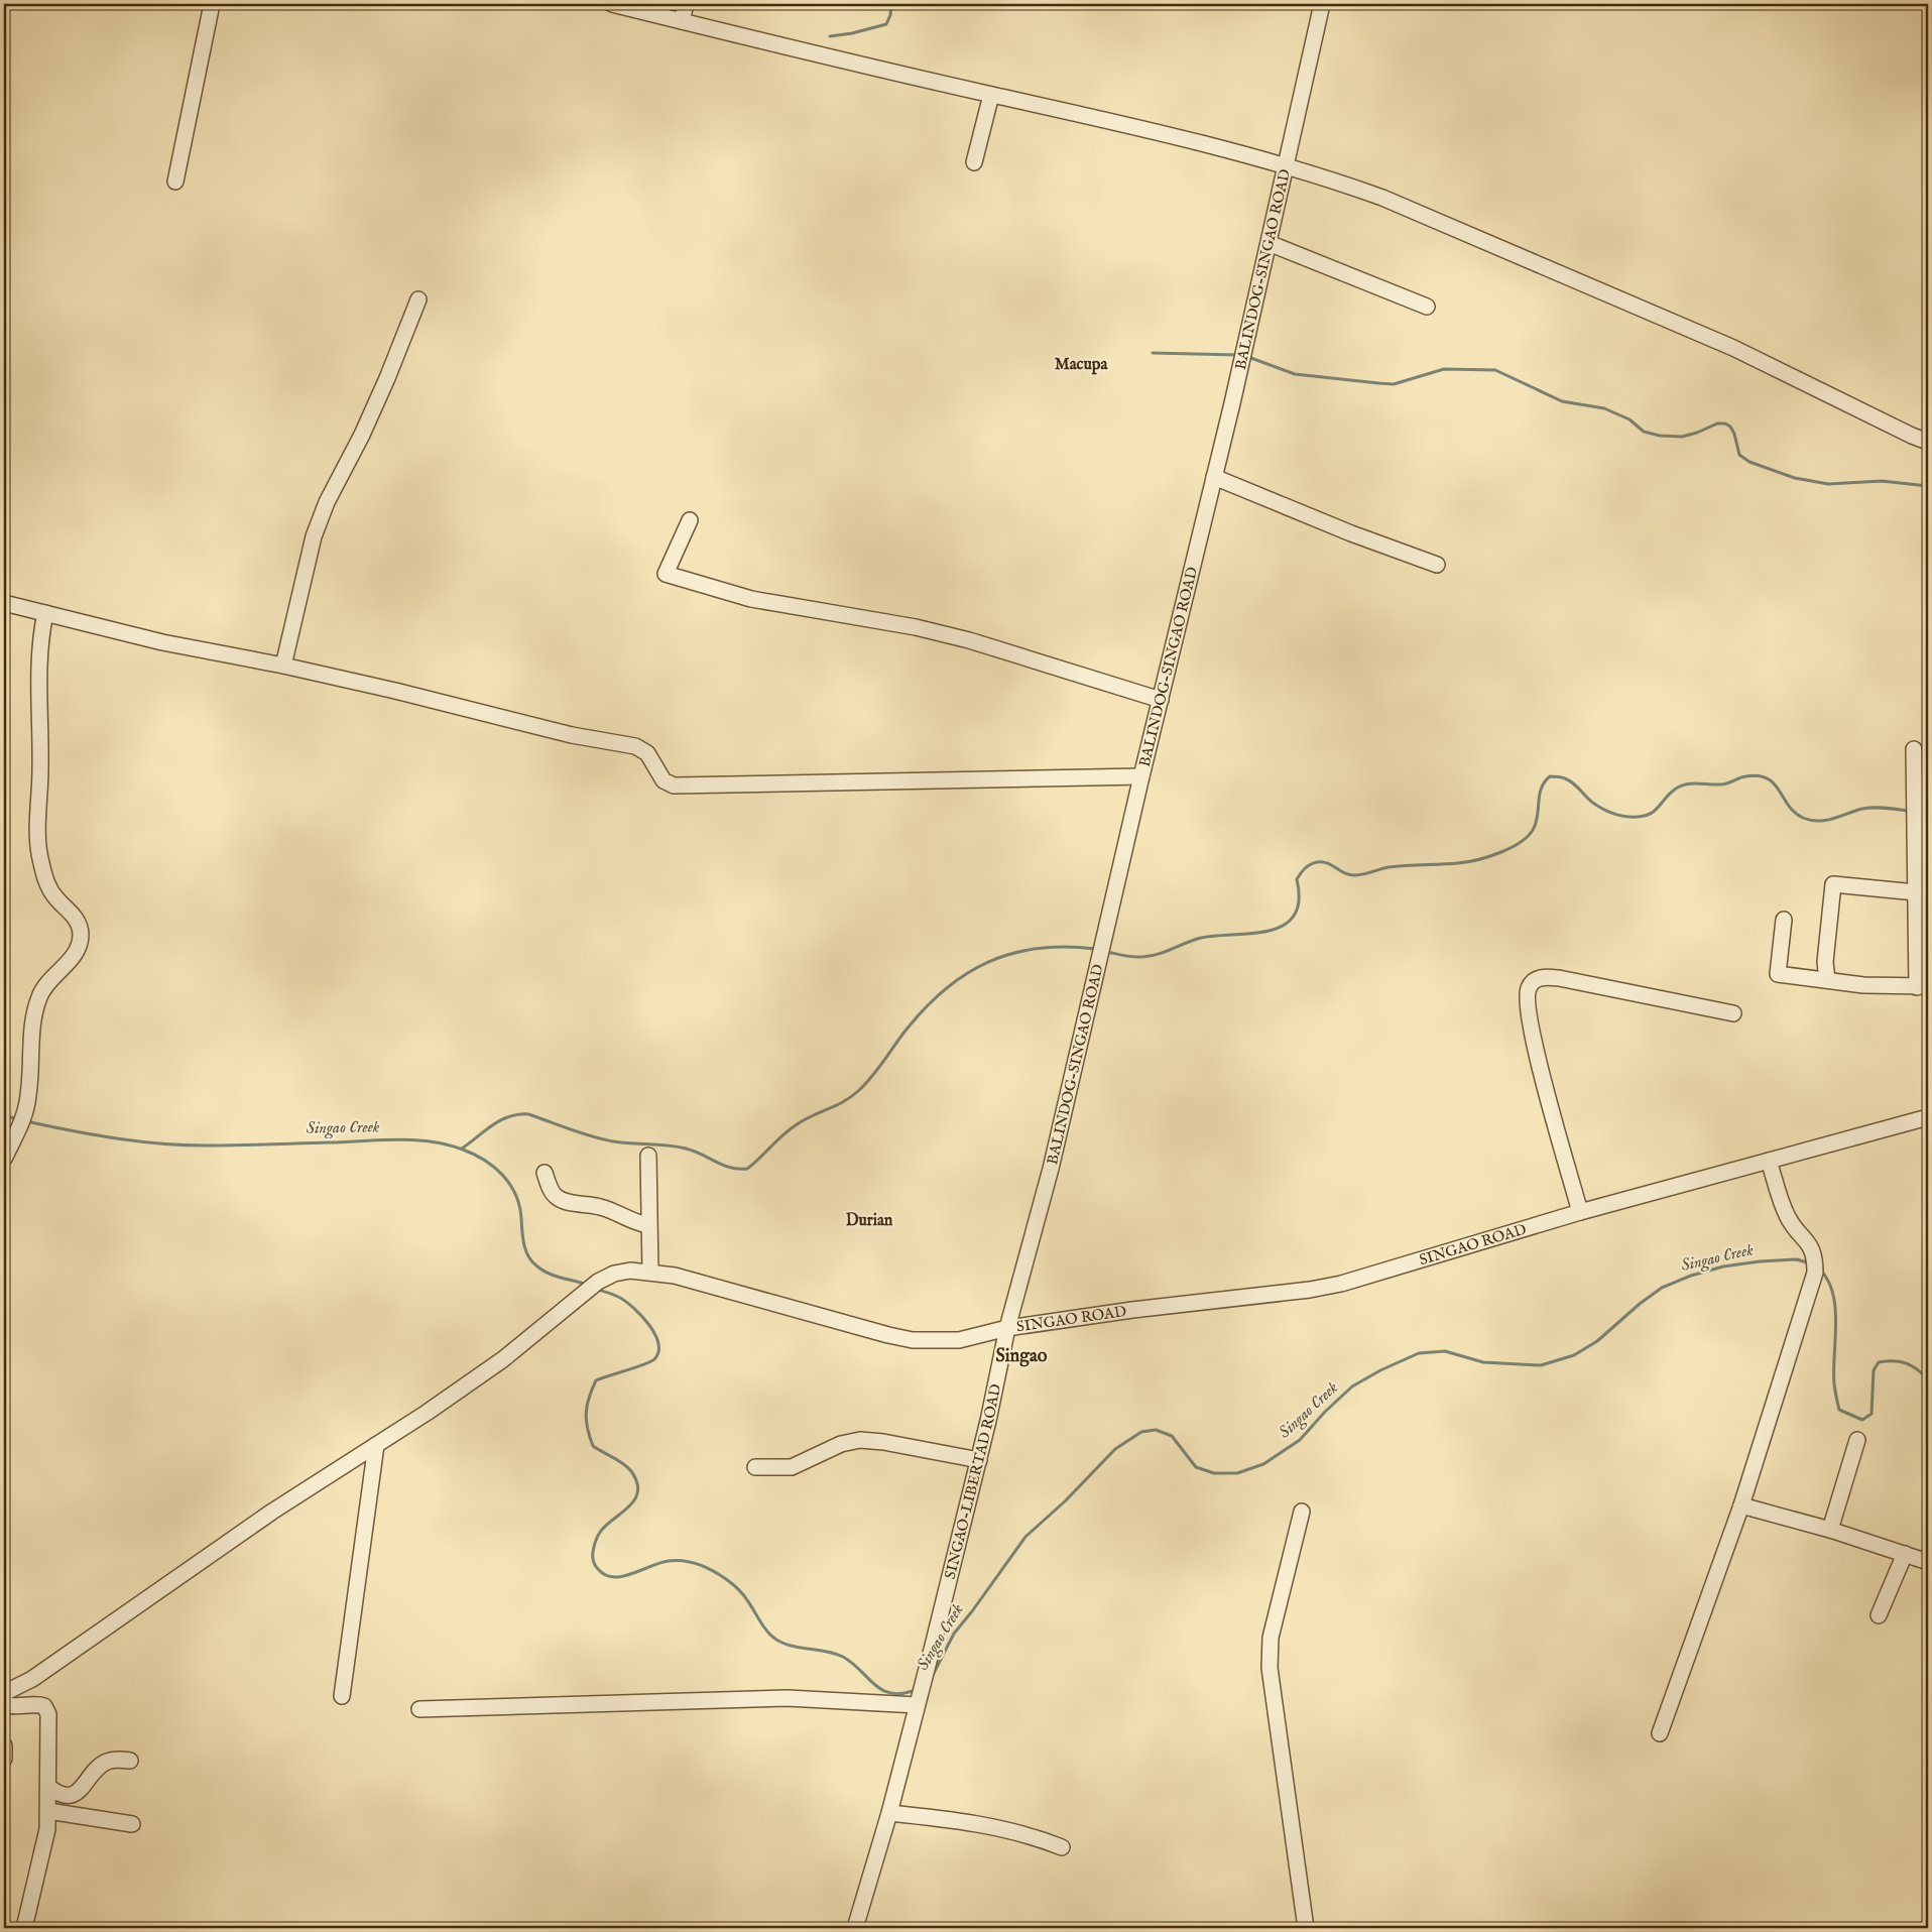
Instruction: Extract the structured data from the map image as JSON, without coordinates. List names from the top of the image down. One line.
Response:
{"streets":{"street":["BALINDOG-SINGAO ROAD","SINGAO ROAD","SINGAO-LIBERTAD ROAD"]},"crossings":[["BALINDOG-SINGAO ROAD","SINGAO ROAD"],["BALINDOG-SINGAO ROAD","SINGAO-LIBERTAD ROAD"],["SINGAO ROAD","SINGAO-LIBERTAD ROAD"]],"districts":["Macupa","Durian","Singao"],"water":["Singao Creek"]}
